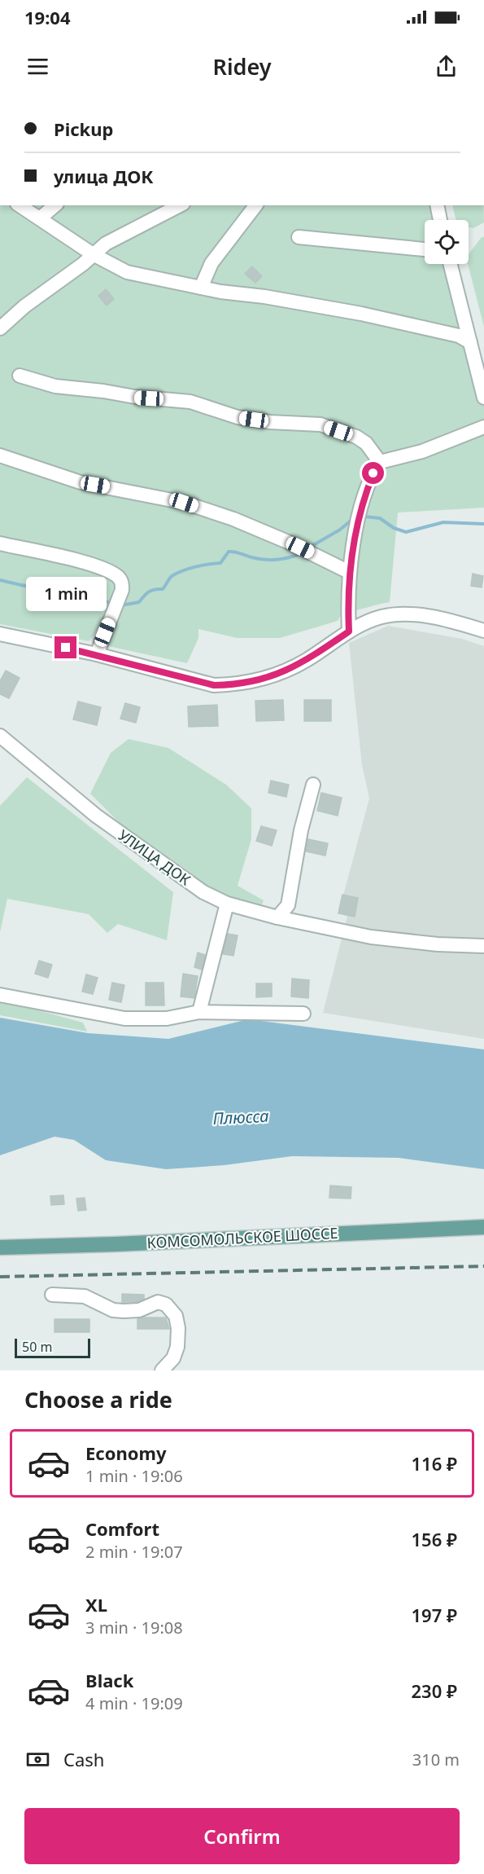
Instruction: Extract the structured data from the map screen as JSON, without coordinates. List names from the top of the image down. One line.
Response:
{"streets":{"main road":["КОМСОМОЛЬСКОЕ ШОССЕ"],"street":["УЛИЦА ДОК"]},"water":["Плюсса"],"scale_bar":"50 m","page":{"status":"19:04","header":"Ridey","banner":["Pickup","улица ДОК"],"bubble":"1 min","scale":"50 m","heading":"Choose a ride","list":[{"name":"Economy","note":"1 min · 19:06","value":"116 ₽"},{"name":"Comfort","note":"2 min · 19:07","value":"156 ₽"},{"name":"XL","note":"3 min · 19:08","value":"197 ₽"},{"name":"Black","note":"4 min · 19:09","value":"230 ₽"}],"pay":["Cash","310 m"],"buttons":"Confirm"}}
